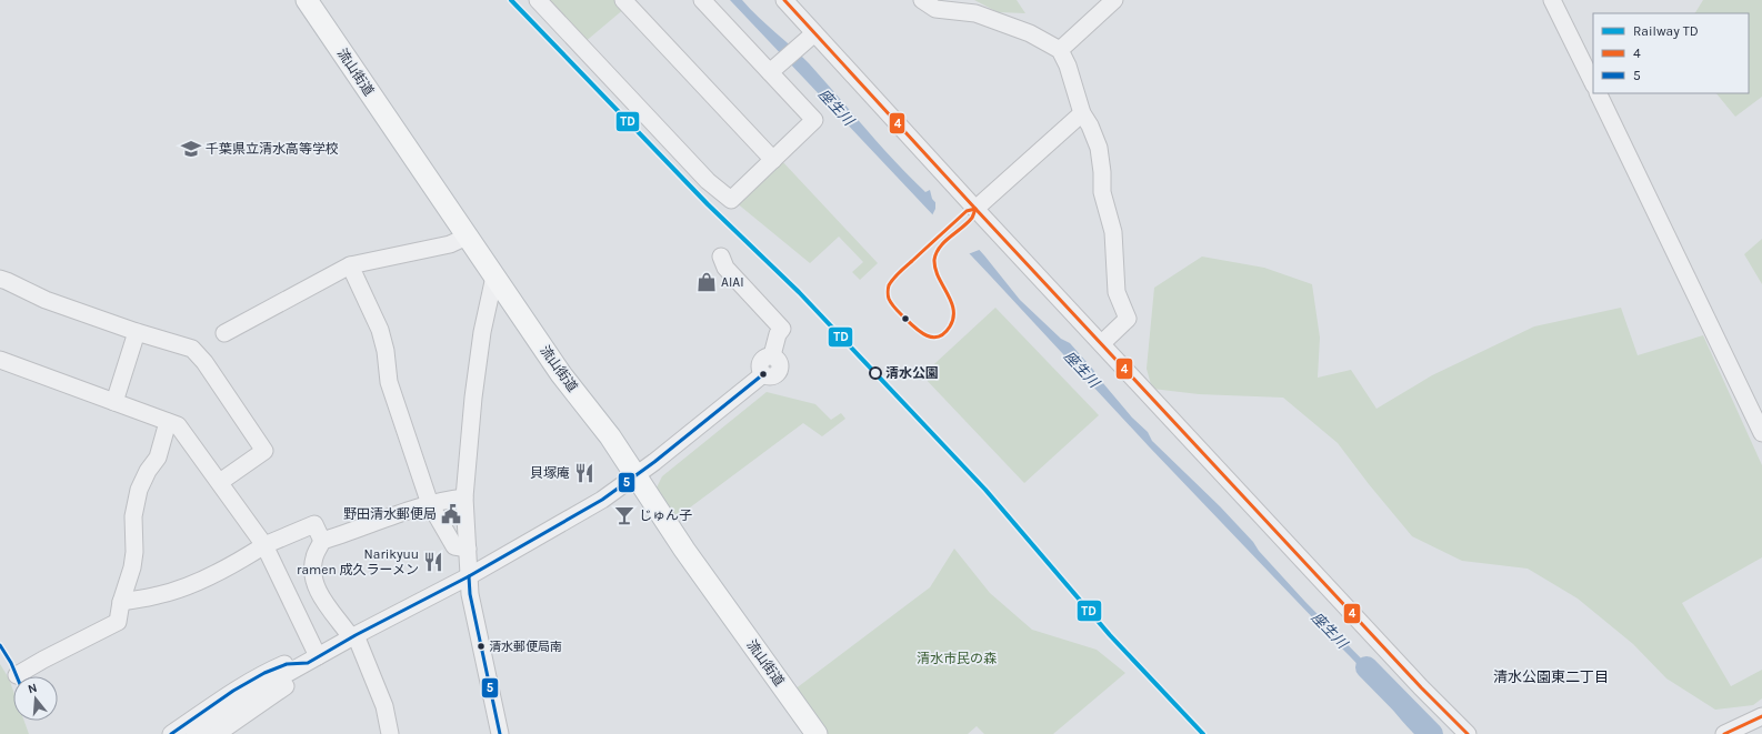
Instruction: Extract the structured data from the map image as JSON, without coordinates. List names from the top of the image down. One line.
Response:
{"streets":{"main road":["流山街道"]},"districts":["清水公園東二丁目"],"water":["座生川"],"parks":["清水市民の森"],"places":{"school or university":["千葉県立清水高等学校"],"shop":["AIAI"],"other":["清水公園","清水郵便局南"],"restaurant":["貝塚庵","Narikyuu ramen 成久ラーメン"],"public building":["野田清水郵便局"],"bar":["じゅん子"]},"lines":["rail line TD","transit line 4","transit line 5"],"legend":["Railway TD","4","5"],"north":"top"}
